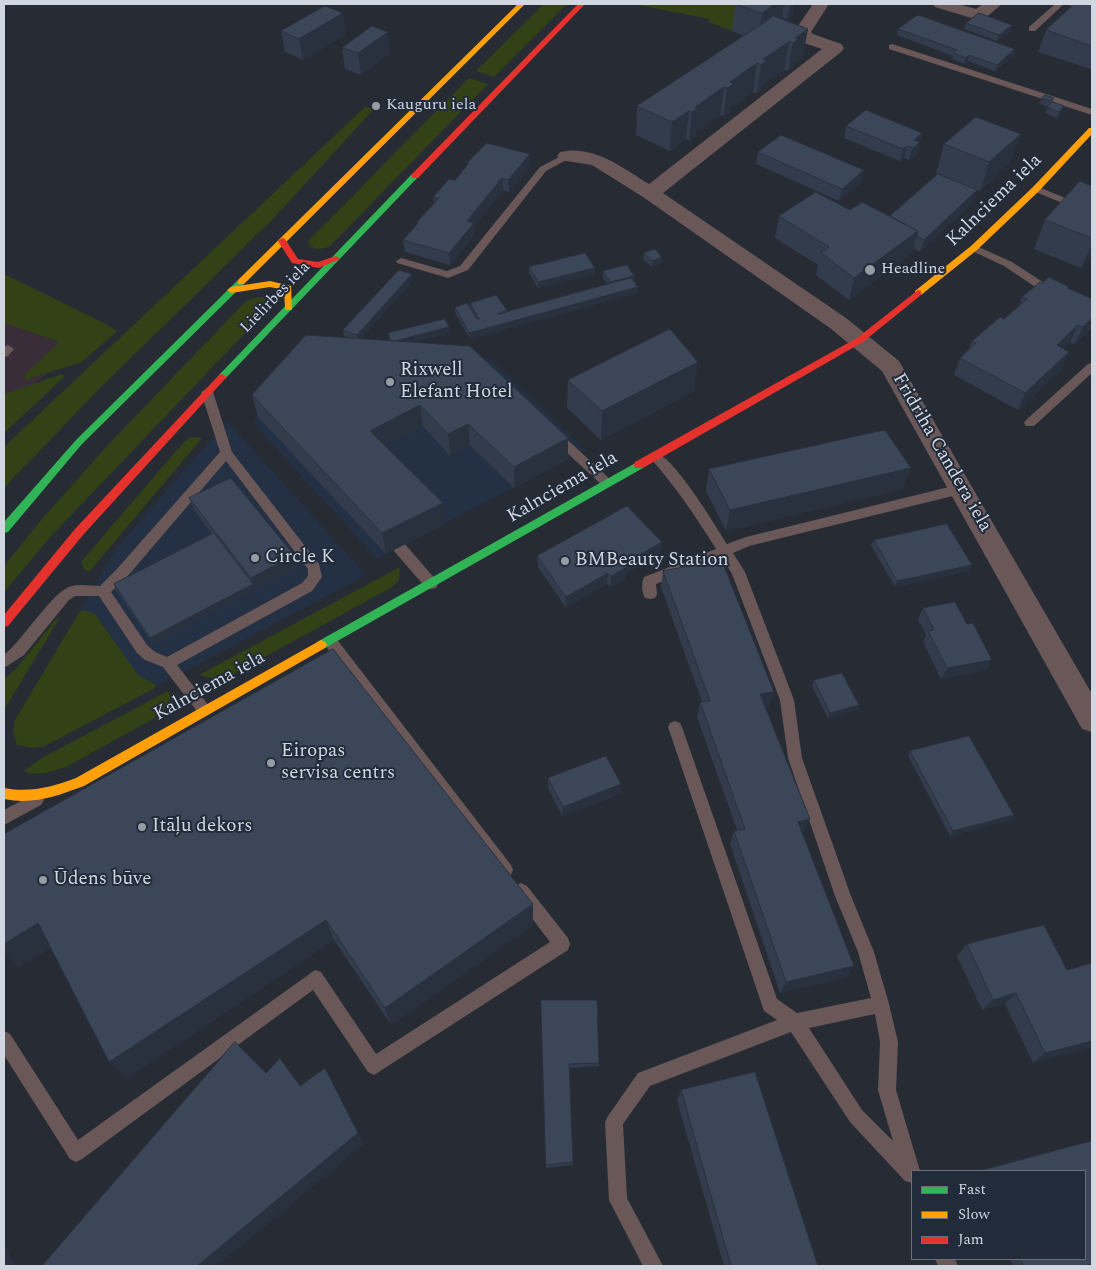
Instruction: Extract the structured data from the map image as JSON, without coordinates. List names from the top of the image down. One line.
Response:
{"streets":{"main road":["Kalnciema iela","Lielirbes iela"],"street":["Fridriha Candera iela"]},"crossings":[["Kalnciema iela","Fridriha Candera iela"]],"places":["Kauguru iela","Headline","Rixwell Elefant Hotel","Circle K","BMBeauty Station","Eiropas servisa centrs","Itāļu dekors","Ūdens būve"],"legend":["Fast","Slow","Jam"]}
